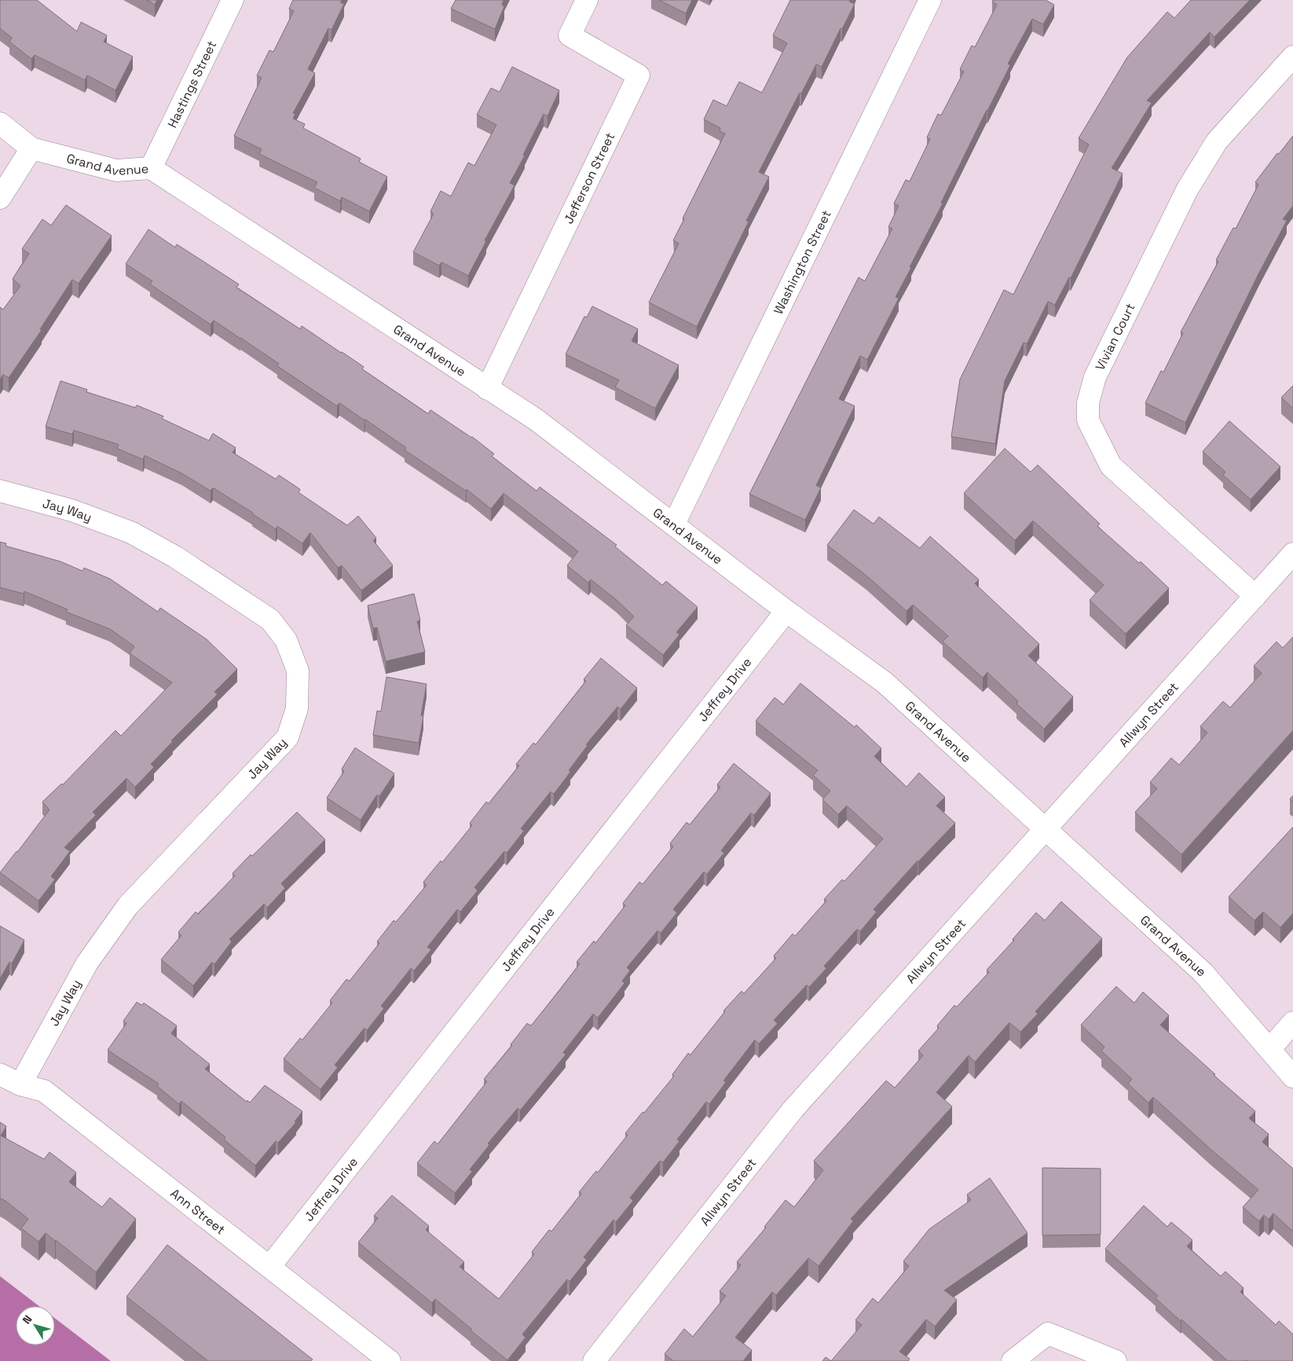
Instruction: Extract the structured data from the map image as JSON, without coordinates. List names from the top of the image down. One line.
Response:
{"streets":{"street":["Hastings Street","Grand Avenue","Jefferson Street","Washington Street","Vivian Court","Jay Way","Jeffrey Drive","Allwyn Street","Ann Street"]},"crossings":[["Hastings Street","Grand Avenue"],["Grand Avenue","Jefferson Street"],["Grand Avenue","Washington Street"],["Grand Avenue","Jeffrey Drive"],["Grand Avenue","Allwyn Street"],["Vivian Court","Allwyn Street"],["Jay Way","Ann Street"],["Jeffrey Drive","Ann Street"]],"north":"top left"}
